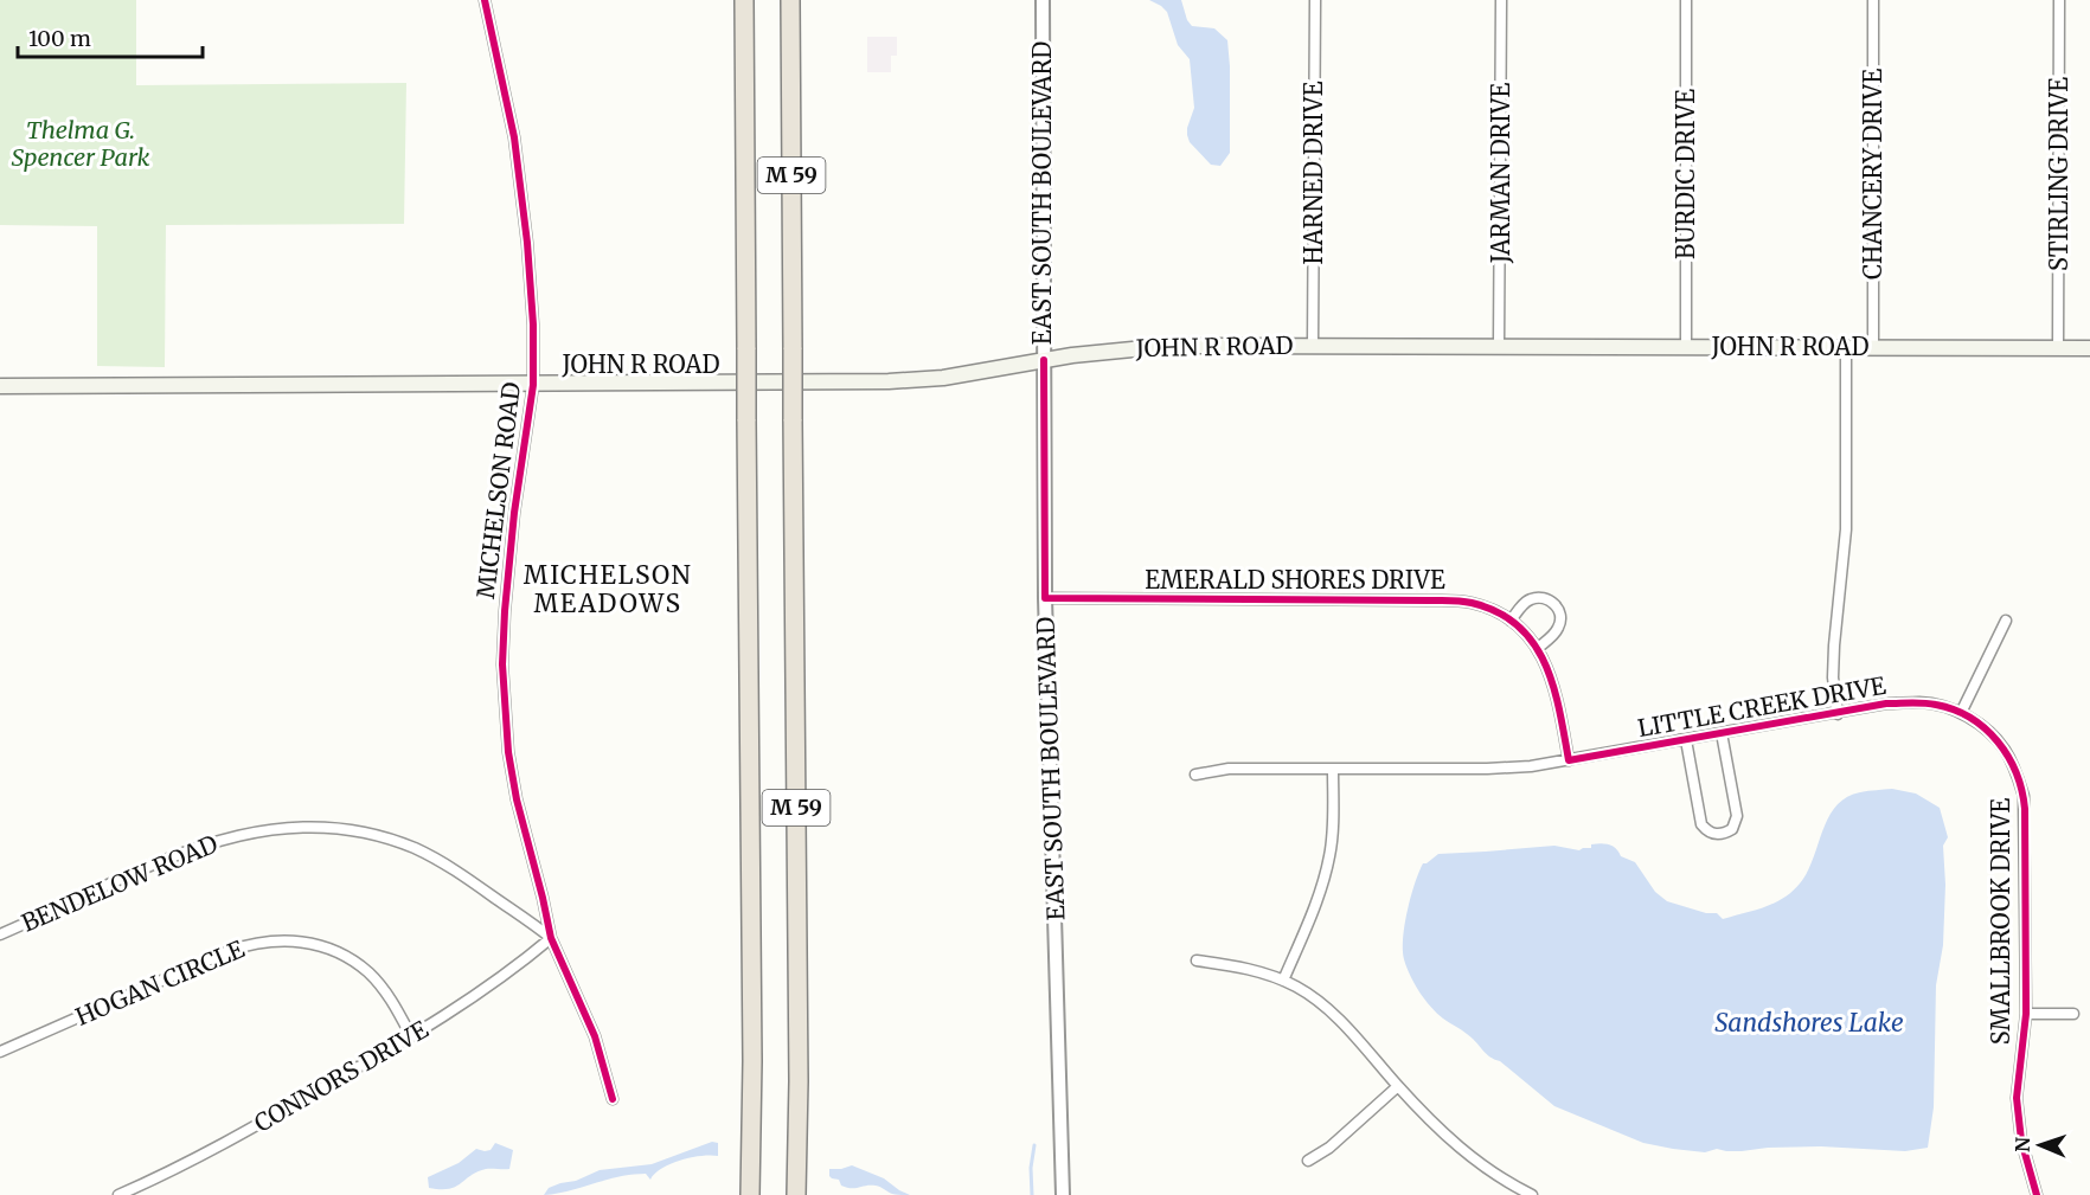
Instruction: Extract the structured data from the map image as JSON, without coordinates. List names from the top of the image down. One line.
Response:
{"streets":{"highway":["M 59"],"main road":["JOHN R ROAD"],"street":["HARNED DRIVE","JARMAN DRIVE","BURDIC DRIVE","CHANCERY DRIVE","STIRLING DRIVE","EAST SOUTH BOULEVARD","MICHELSON ROAD","EMERALD SHORES DRIVE","LITTLE CREEK DRIVE","BENDELOW ROAD","SMALLBROOK DRIVE","HOGAN CIRCLE","CONNORS DRIVE"]},"crossings":[["HARNED DRIVE","JOHN R ROAD"],["JARMAN DRIVE","JOHN R ROAD"],["BURDIC DRIVE","JOHN R ROAD"],["CHANCERY DRIVE","JOHN R ROAD"],["STIRLING DRIVE","JOHN R ROAD"],["EAST SOUTH BOULEVARD","JOHN R ROAD"],["EAST SOUTH BOULEVARD","EMERALD SHORES DRIVE"],["JOHN R ROAD","MICHELSON ROAD"],["MICHELSON ROAD","BENDELOW ROAD"],["MICHELSON ROAD","CONNORS DRIVE"],["EMERALD SHORES DRIVE","LITTLE CREEK DRIVE"],["LITTLE CREEK DRIVE","SMALLBROOK DRIVE"],["BENDELOW ROAD","CONNORS DRIVE"],["HOGAN CIRCLE","CONNORS DRIVE"]],"districts":["MICHELSON MEADOWS"],"water":["Sandshores Lake"],"parks":["Thelma G. Spencer Park"],"scale_bar":"100 m","north":"left"}
